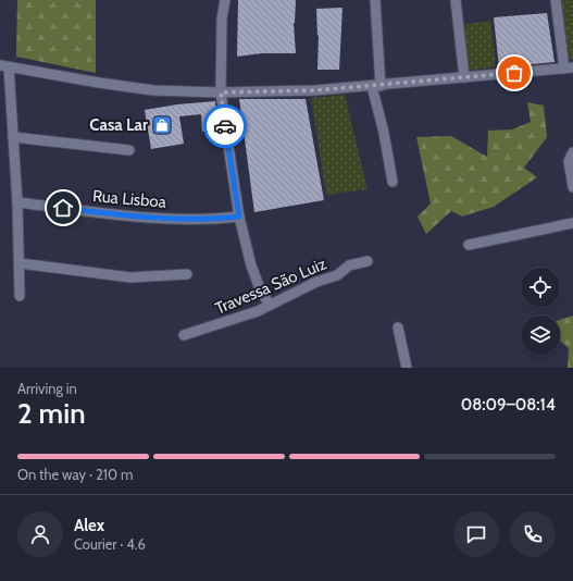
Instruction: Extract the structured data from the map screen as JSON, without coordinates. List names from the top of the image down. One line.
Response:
{"streets":{"street":["Rua Lisboa","Travessa São Luiz"]},"places":{"shop":["Casa Lar"]},"page":{"heading":["2 min","Arriving in","08:09–08:14"],"panel":["Alex","Courier · 4.6"],"bar":"On the way · 210 m"}}
